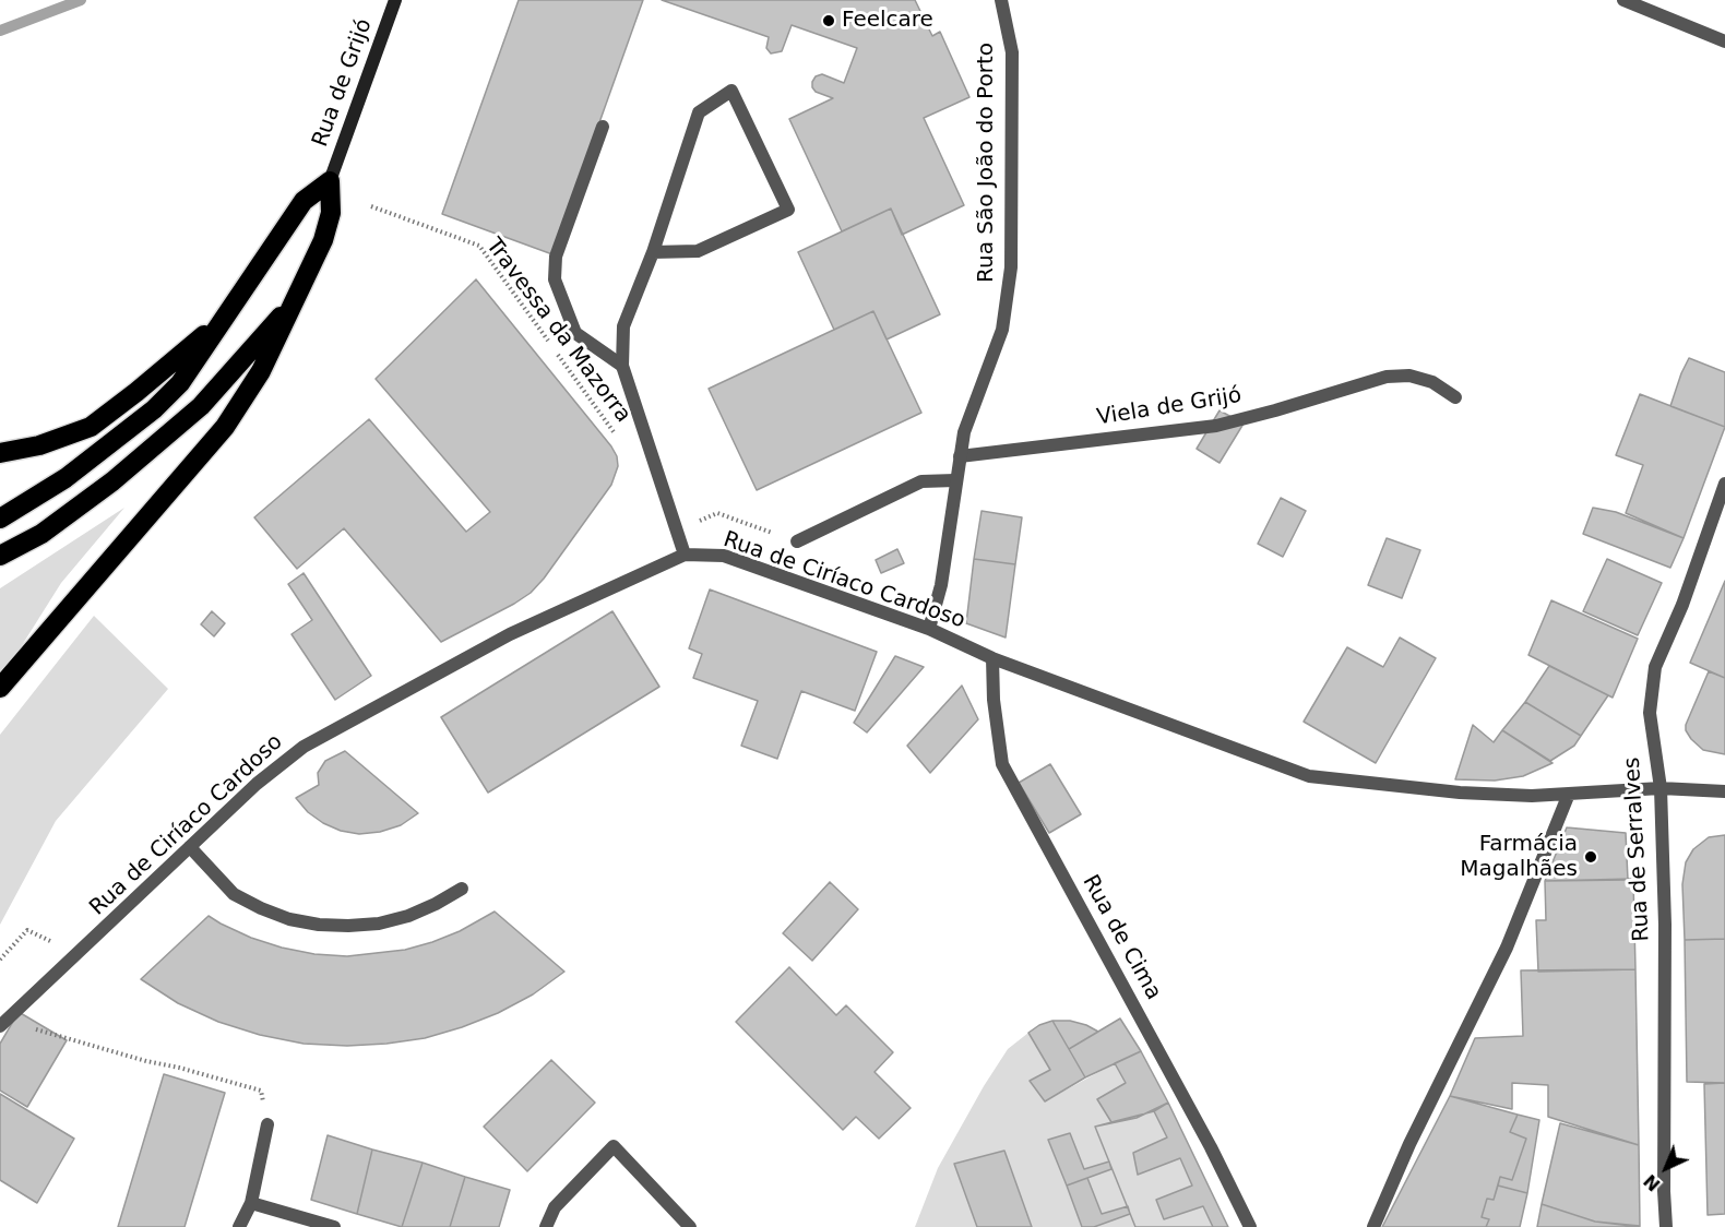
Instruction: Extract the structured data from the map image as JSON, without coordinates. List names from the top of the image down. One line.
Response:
{"streets":{"main road":["Rua de Grijó"],"street":["Rua São João do Porto","Viela de Grijó","Rua de Ciríaco Cardoso","Rua de Serralves","Rua de Cima"],"path":["Travessa da Mazorra"]},"crossings":[["Rua São João do Porto","Viela de Grijó"],["Rua São João do Porto","Rua de Ciríaco Cardoso"],["Rua de Ciríaco Cardoso","Rua de Serralves"],["Rua de Ciríaco Cardoso","Rua de Cima"]],"places":["Feelcare","Farmácia Magalhães"],"north":"bottom left"}
